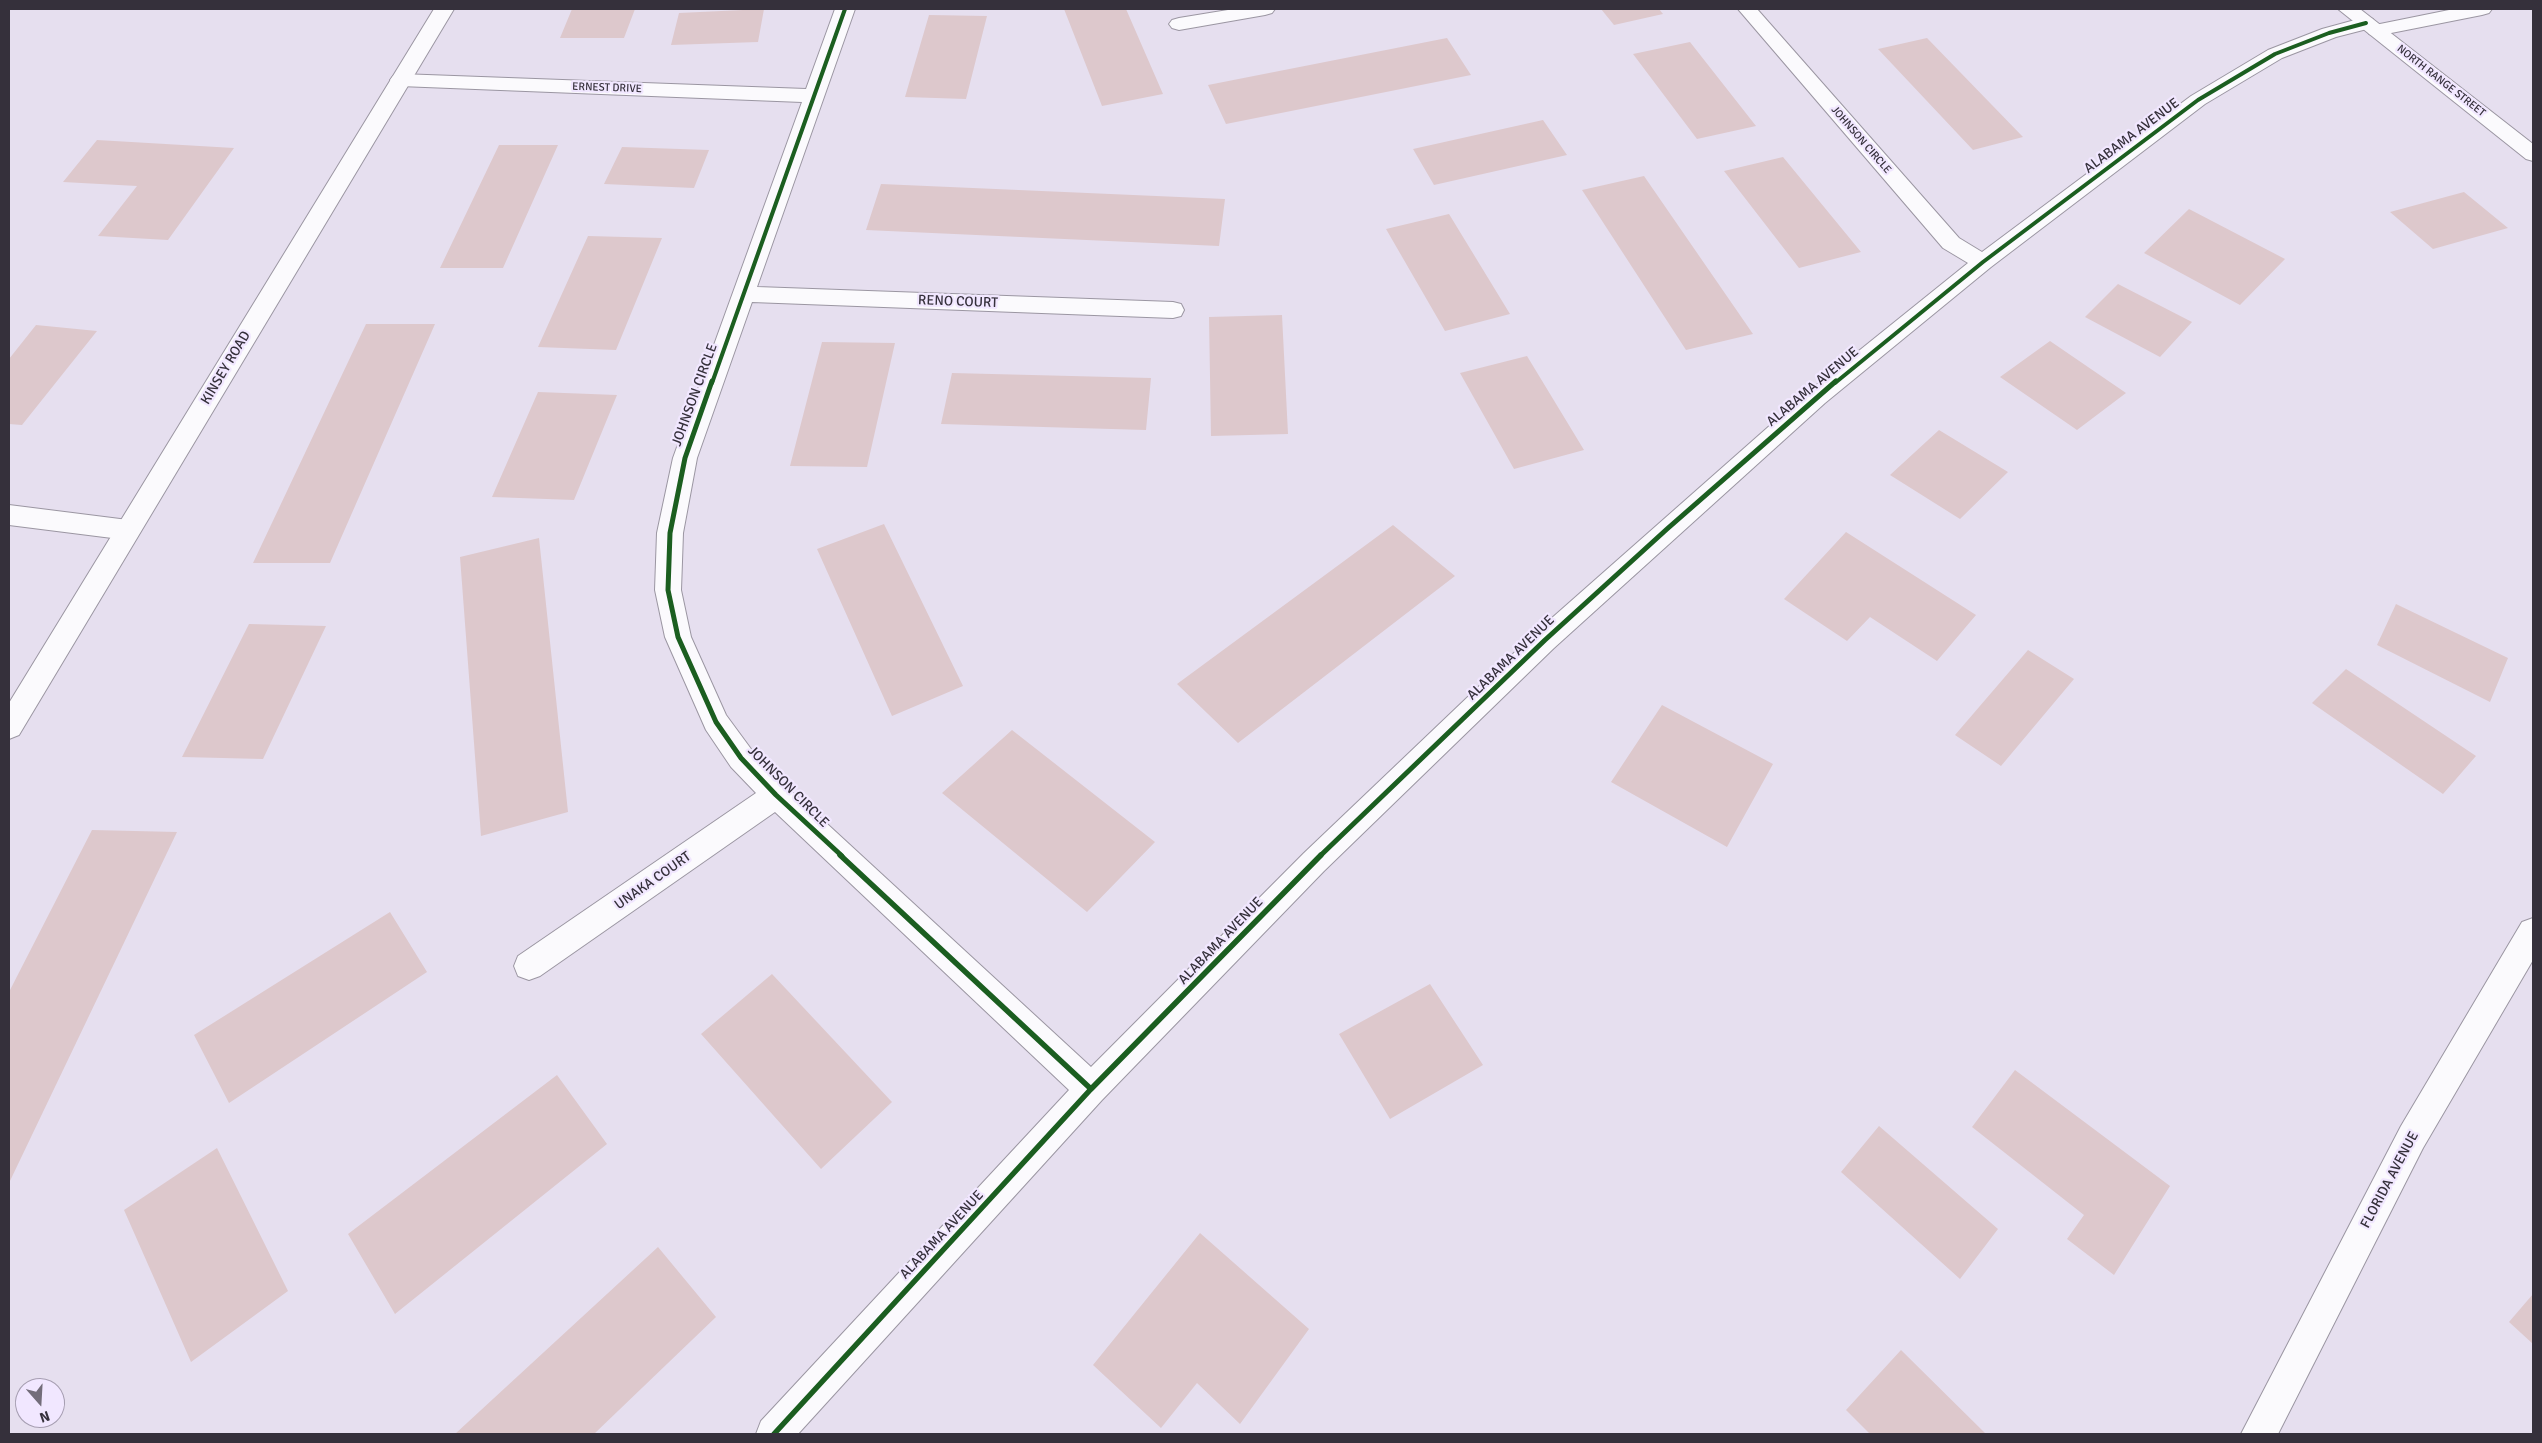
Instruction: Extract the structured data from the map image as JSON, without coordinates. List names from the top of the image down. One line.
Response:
{"streets":{"street":["NORTH RANGE STREET","ERNEST DRIVE","ALABAMA AVENUE","JOHNSON CIRCLE","RENO COURT","KINSEY ROAD","UNAKA COURT","FLORIDA AVENUE"]},"crossings":[["NORTH RANGE STREET","ALABAMA AVENUE"],["ERNEST DRIVE","JOHNSON CIRCLE"],["ERNEST DRIVE","KINSEY ROAD"],["ALABAMA AVENUE","JOHNSON CIRCLE"],["JOHNSON CIRCLE","RENO COURT"],["JOHNSON CIRCLE","UNAKA COURT"]],"north":"bottom"}
